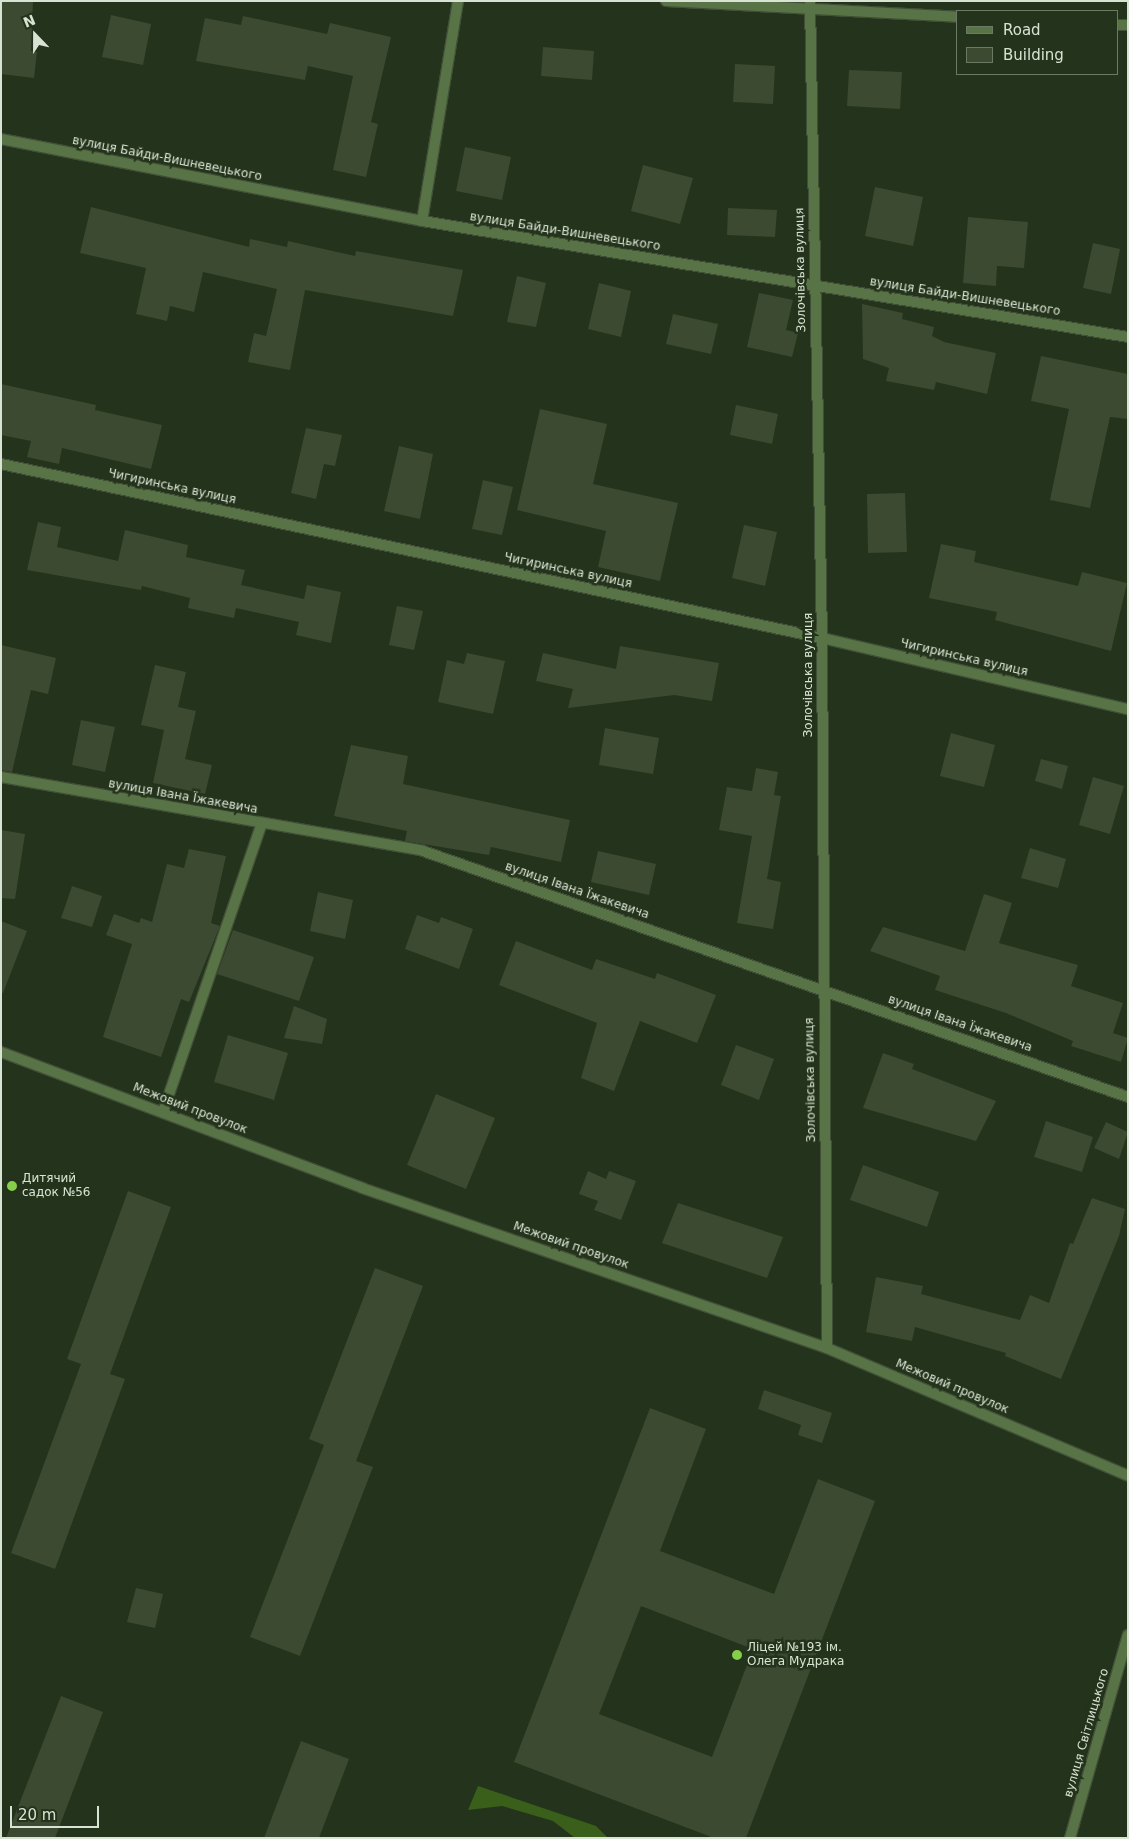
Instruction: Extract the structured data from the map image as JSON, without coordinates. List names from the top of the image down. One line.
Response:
{"streets":{"street":["вулиця Байди-Вишневецького","Золочівська вулиця","Чигиринська вулиця","вулиця Івана Їжакевича","Межовий провулок","вулиця Світлицького"]},"crossings":[["вулиця Байди-Вишневецького","Золочівська вулиця"],["Золочівська вулиця","Чигиринська вулиця"],["Золочівська вулиця","вулиця Івана Їжакевича"],["Золочівська вулиця","Межовий провулок"]],"places":["Дитячий садок №56","Ліцей №193 ім. Олега Мудрака"],"legend":["Road","Building"],"scale_bar":"20 m","north":"top"}
